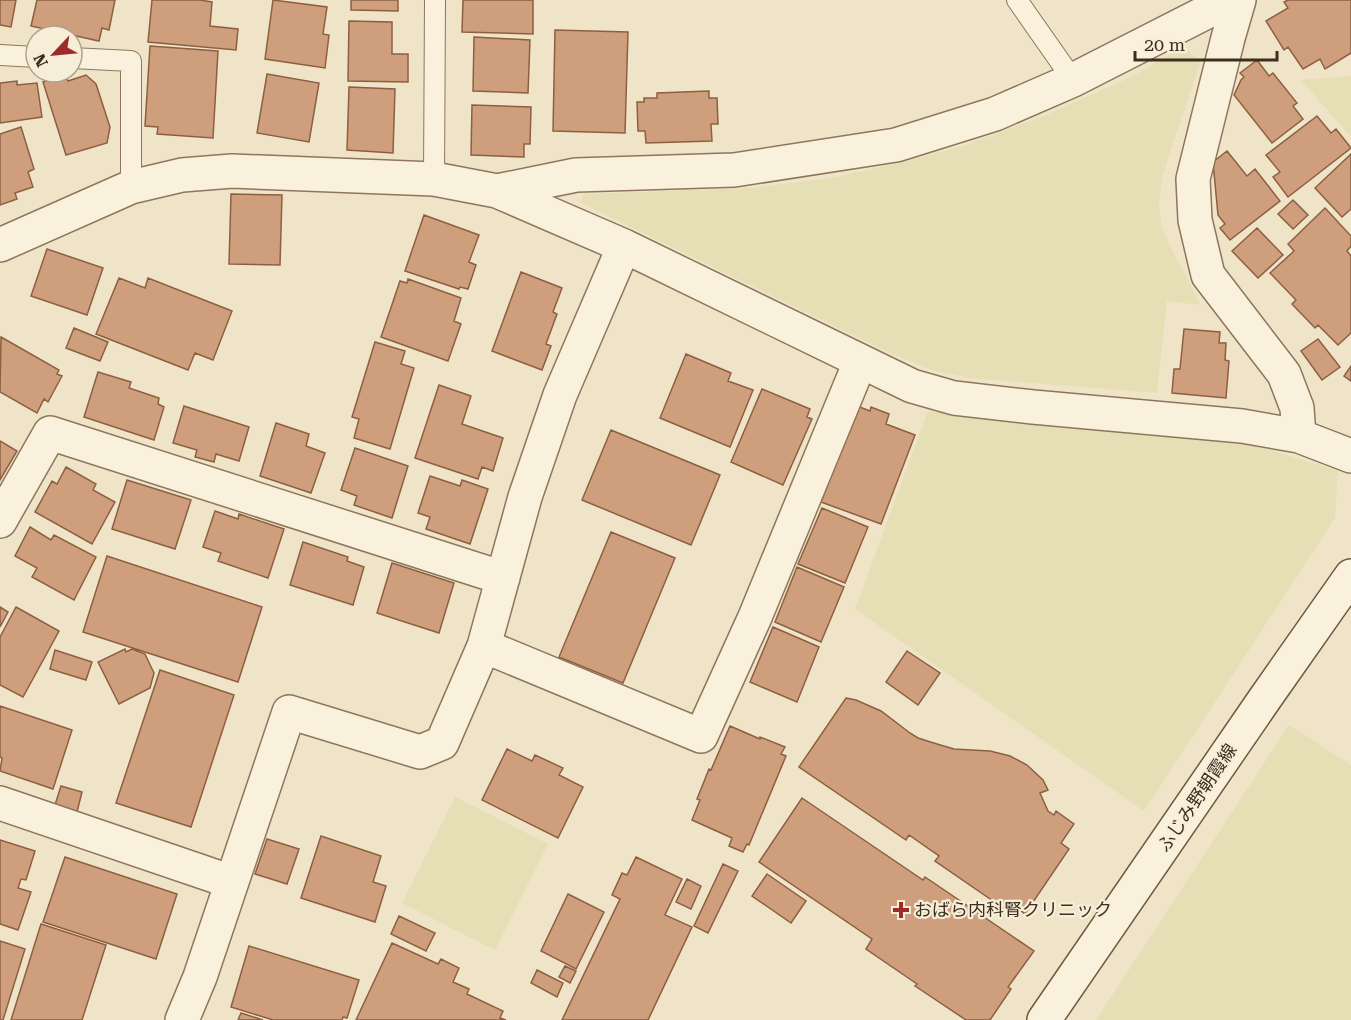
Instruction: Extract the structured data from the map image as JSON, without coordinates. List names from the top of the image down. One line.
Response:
{"streets":{"street":["ふじみ野朝霞線"]},"places":{"health":["おばら内科腎クリニック"]},"scale_bar":"20 m","north":"bottom left"}
